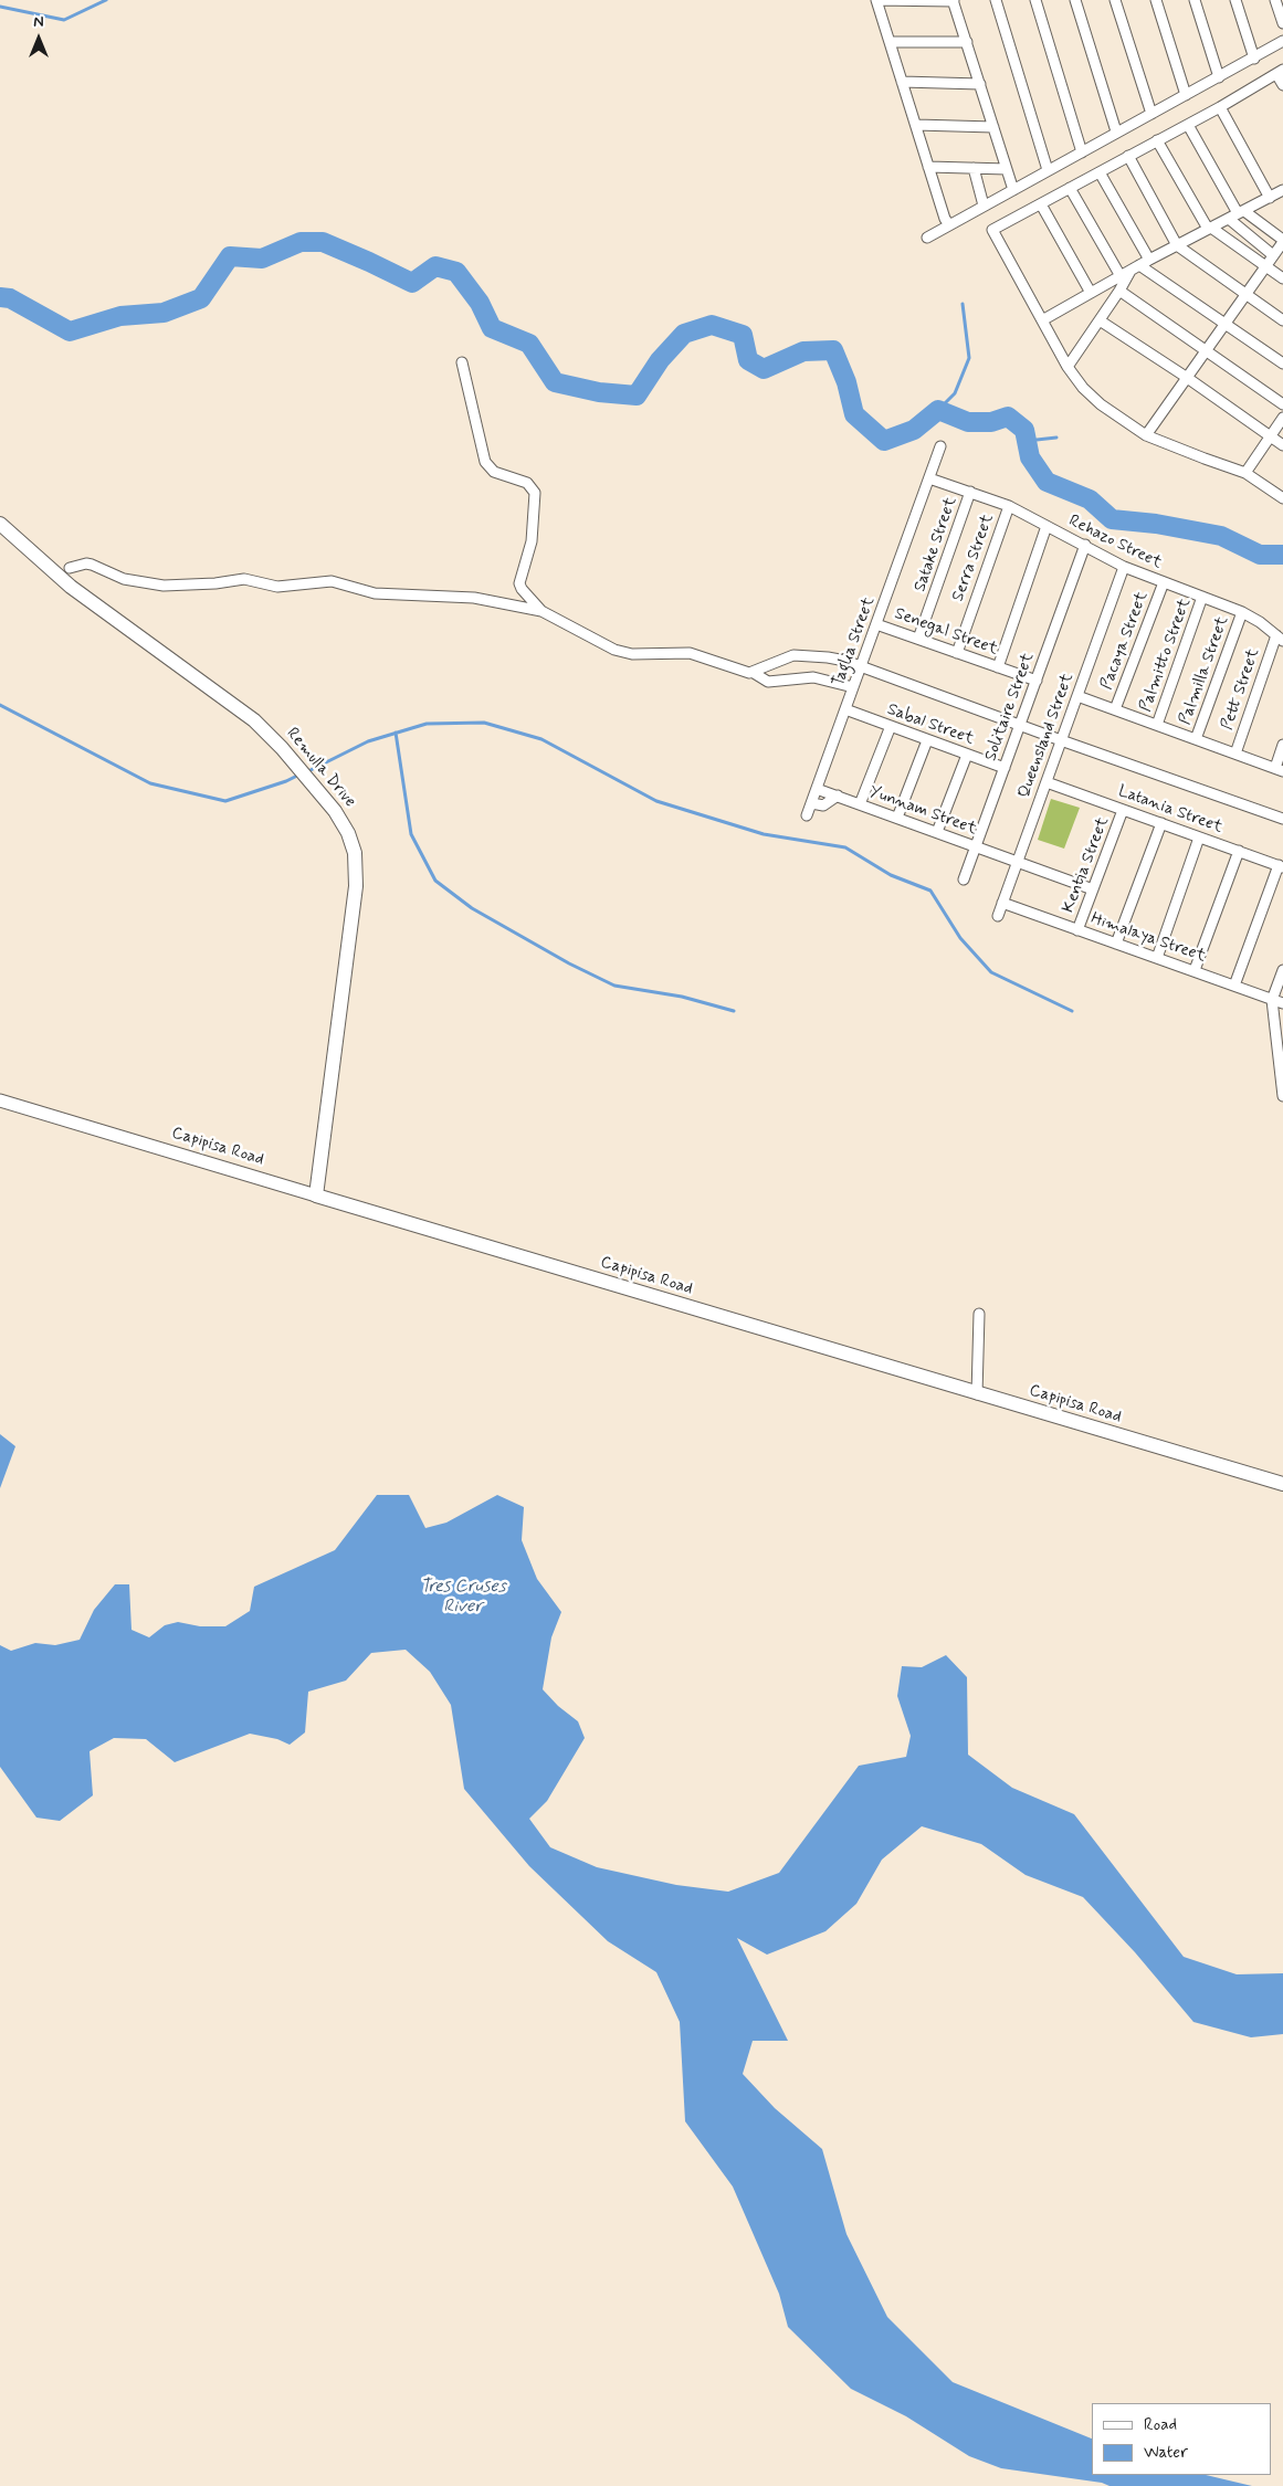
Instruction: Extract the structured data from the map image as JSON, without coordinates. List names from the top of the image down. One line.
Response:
{"streets":{"main road":["Remulla Drive","Capipisa Road"],"street":["Rehazo Street","Satake Street","Serra Street","Senegal Street","Pacaya Street","Taglia Street","Palmitto Street","Palmilla Street","Pett Street","Solitaire Street","Sabal Street","Queensland Street","Latania Street","Yunnam Street","Kentia Street","Himalaya Street"]},"crossings":[["Rehazo Street","Satake Street"],["Rehazo Street","Serra Street"],["Rehazo Street","Pacaya Street"],["Rehazo Street","Taglia Street"],["Rehazo Street","Palmitto Street"],["Rehazo Street","Palmilla Street"],["Rehazo Street","Pett Street"],["Rehazo Street","Solitaire Street"],["Rehazo Street","Queensland Street"],["Satake Street","Senegal Street"],["Serra Street","Senegal Street"],["Senegal Street","Taglia Street"],["Senegal Street","Solitaire Street"],["Taglia Street","Sabal Street"],["Taglia Street","Yunnam Street"],["Solitaire Street","Sabal Street"],["Solitaire Street","Yunnam Street"],["Queensland Street","Latania Street"],["Queensland Street","Yunnam Street"],["Queensland Street","Himalaya Street"],["Remulla Drive","Capipisa Road"],["Latania Street","Kentia Street"],["Yunnam Street","Kentia Street"],["Kentia Street","Himalaya Street"]],"water":["Tres Cruses River"],"legend":["Road","Water"],"north":"top"}
